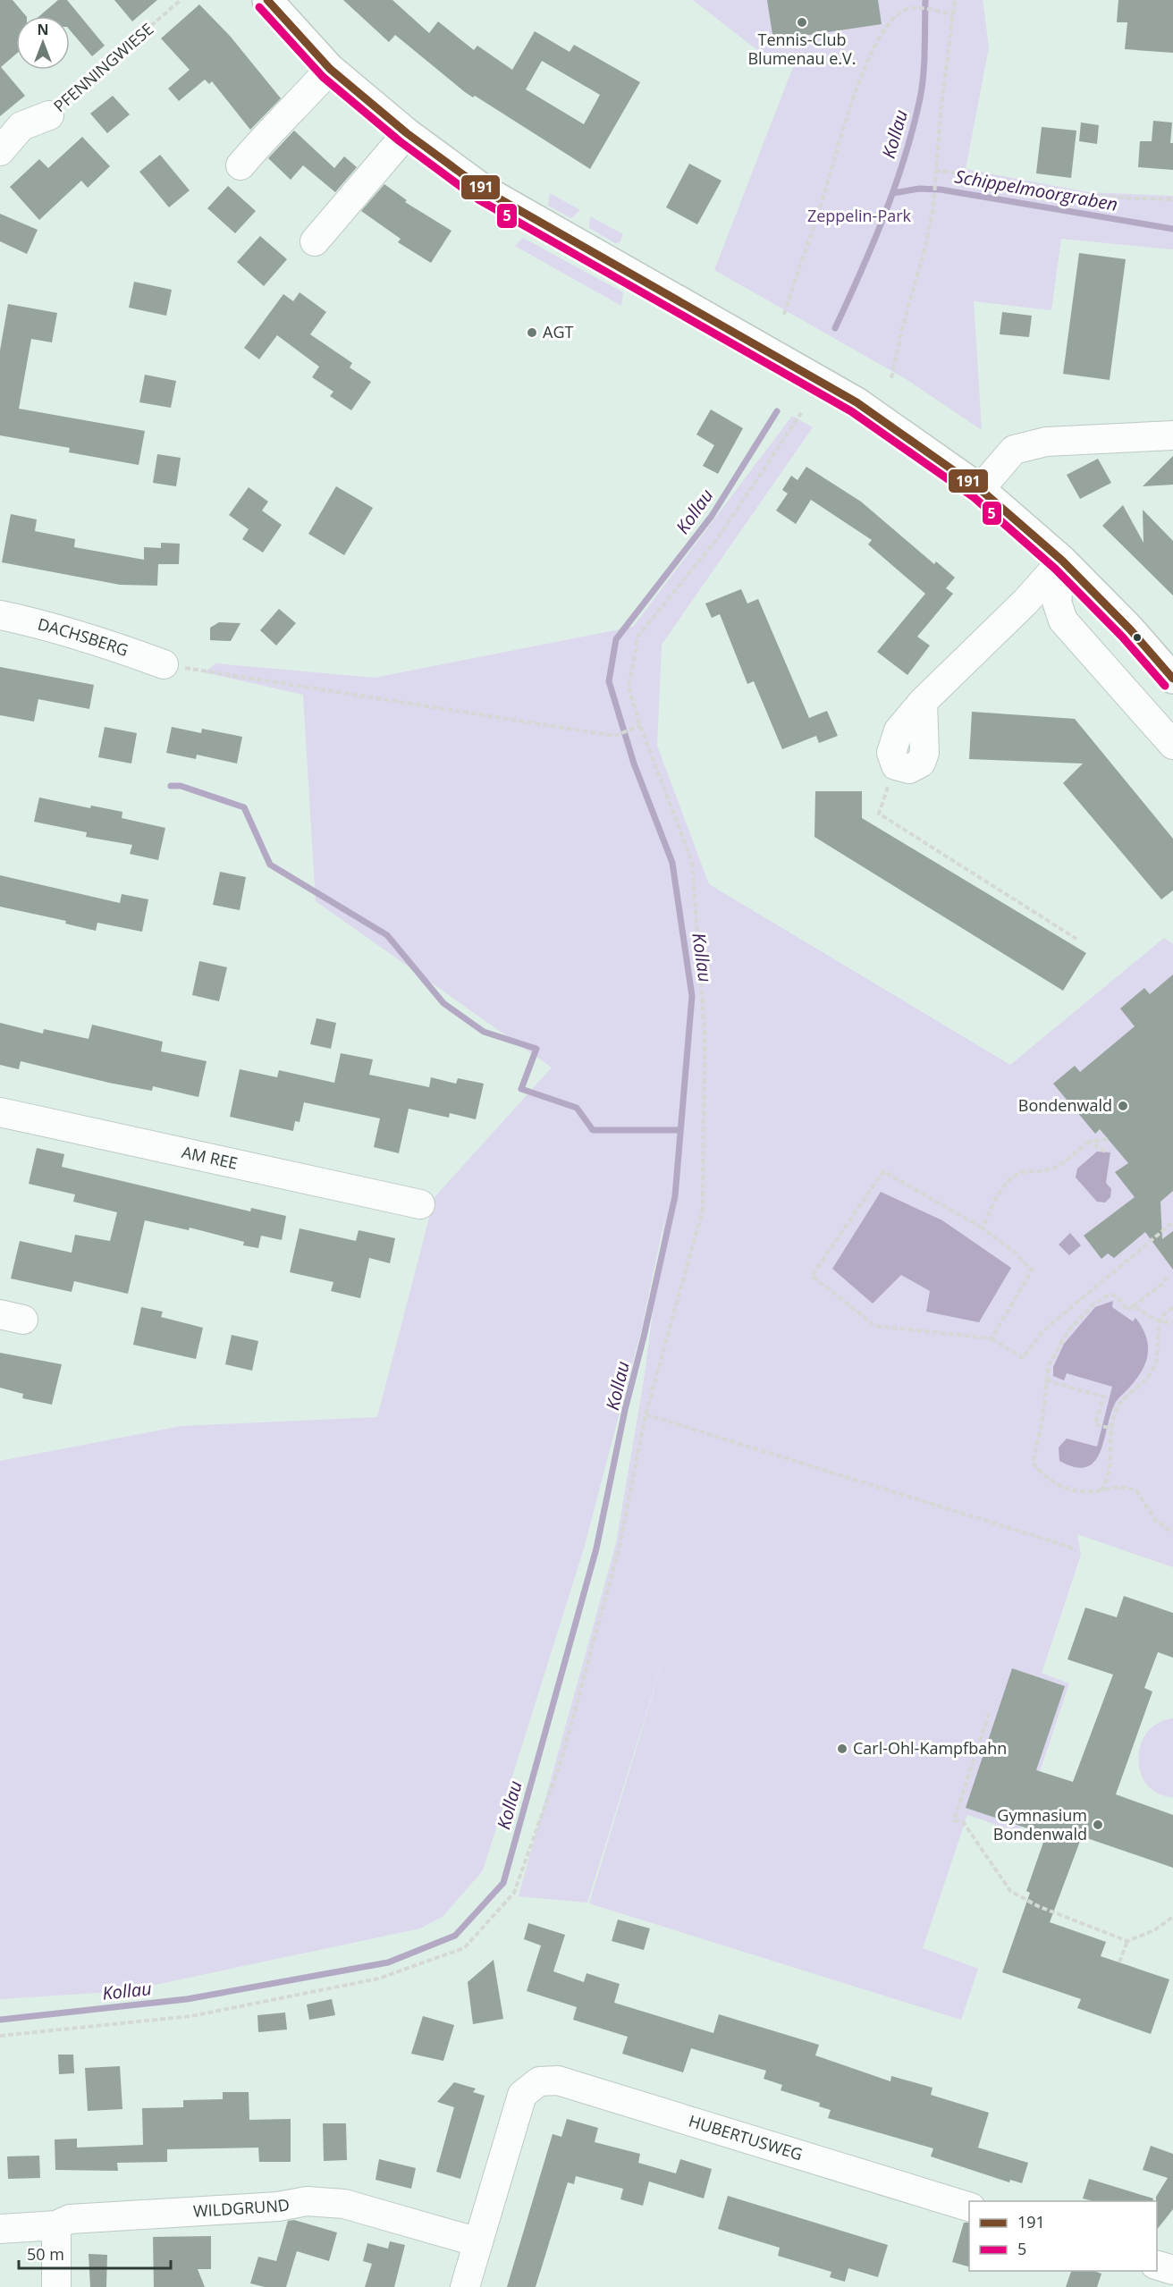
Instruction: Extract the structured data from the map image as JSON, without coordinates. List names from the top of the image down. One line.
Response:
{"streets":{"street":["PFENNINGWIESE","DACHSBERG","AM REE","HUBERTUSWEG","WILDGRUND"]},"crossings":[["HUBERTUSWEG","WILDGRUND"]],"water":["Kollau","Schippelmoorgraben"],"parks":["Zeppelin-Park"],"places":["Tennis-Club Blumenau e.V.","AGT","Bondenwald","Carl-Ohl-Kampfbahn","Gymnasium Bondenwald"],"lines":["transit line 191","transit line 5"],"legend":["191","5"],"scale_bar":"50 m","north":"top"}
